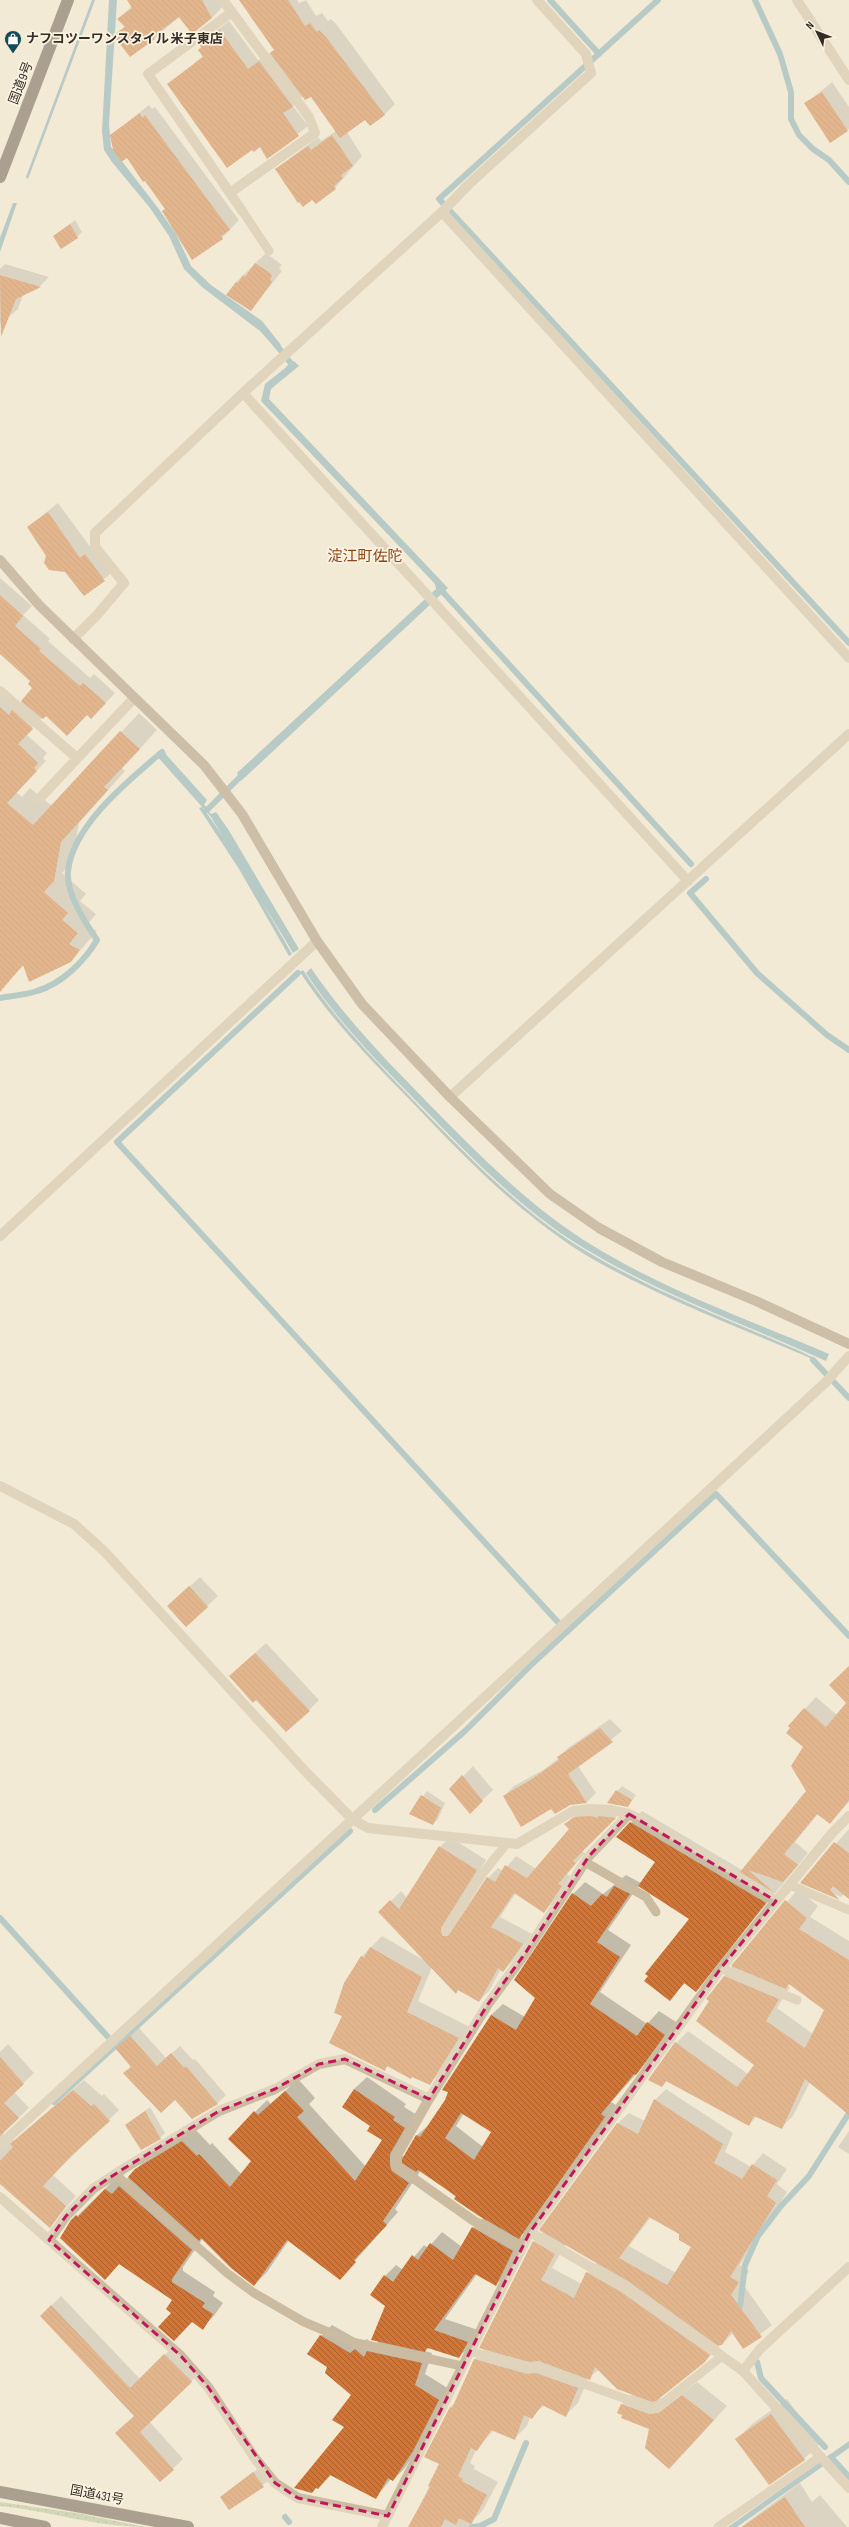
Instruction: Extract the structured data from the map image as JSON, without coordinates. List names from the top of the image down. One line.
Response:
{"streets":{"highway":["国道9号","国道431号"]},"districts":["淀江町佐陀"],"places":{"shop":["ナフコツーワンスタイル 米子東店"]},"north":"top left"}
